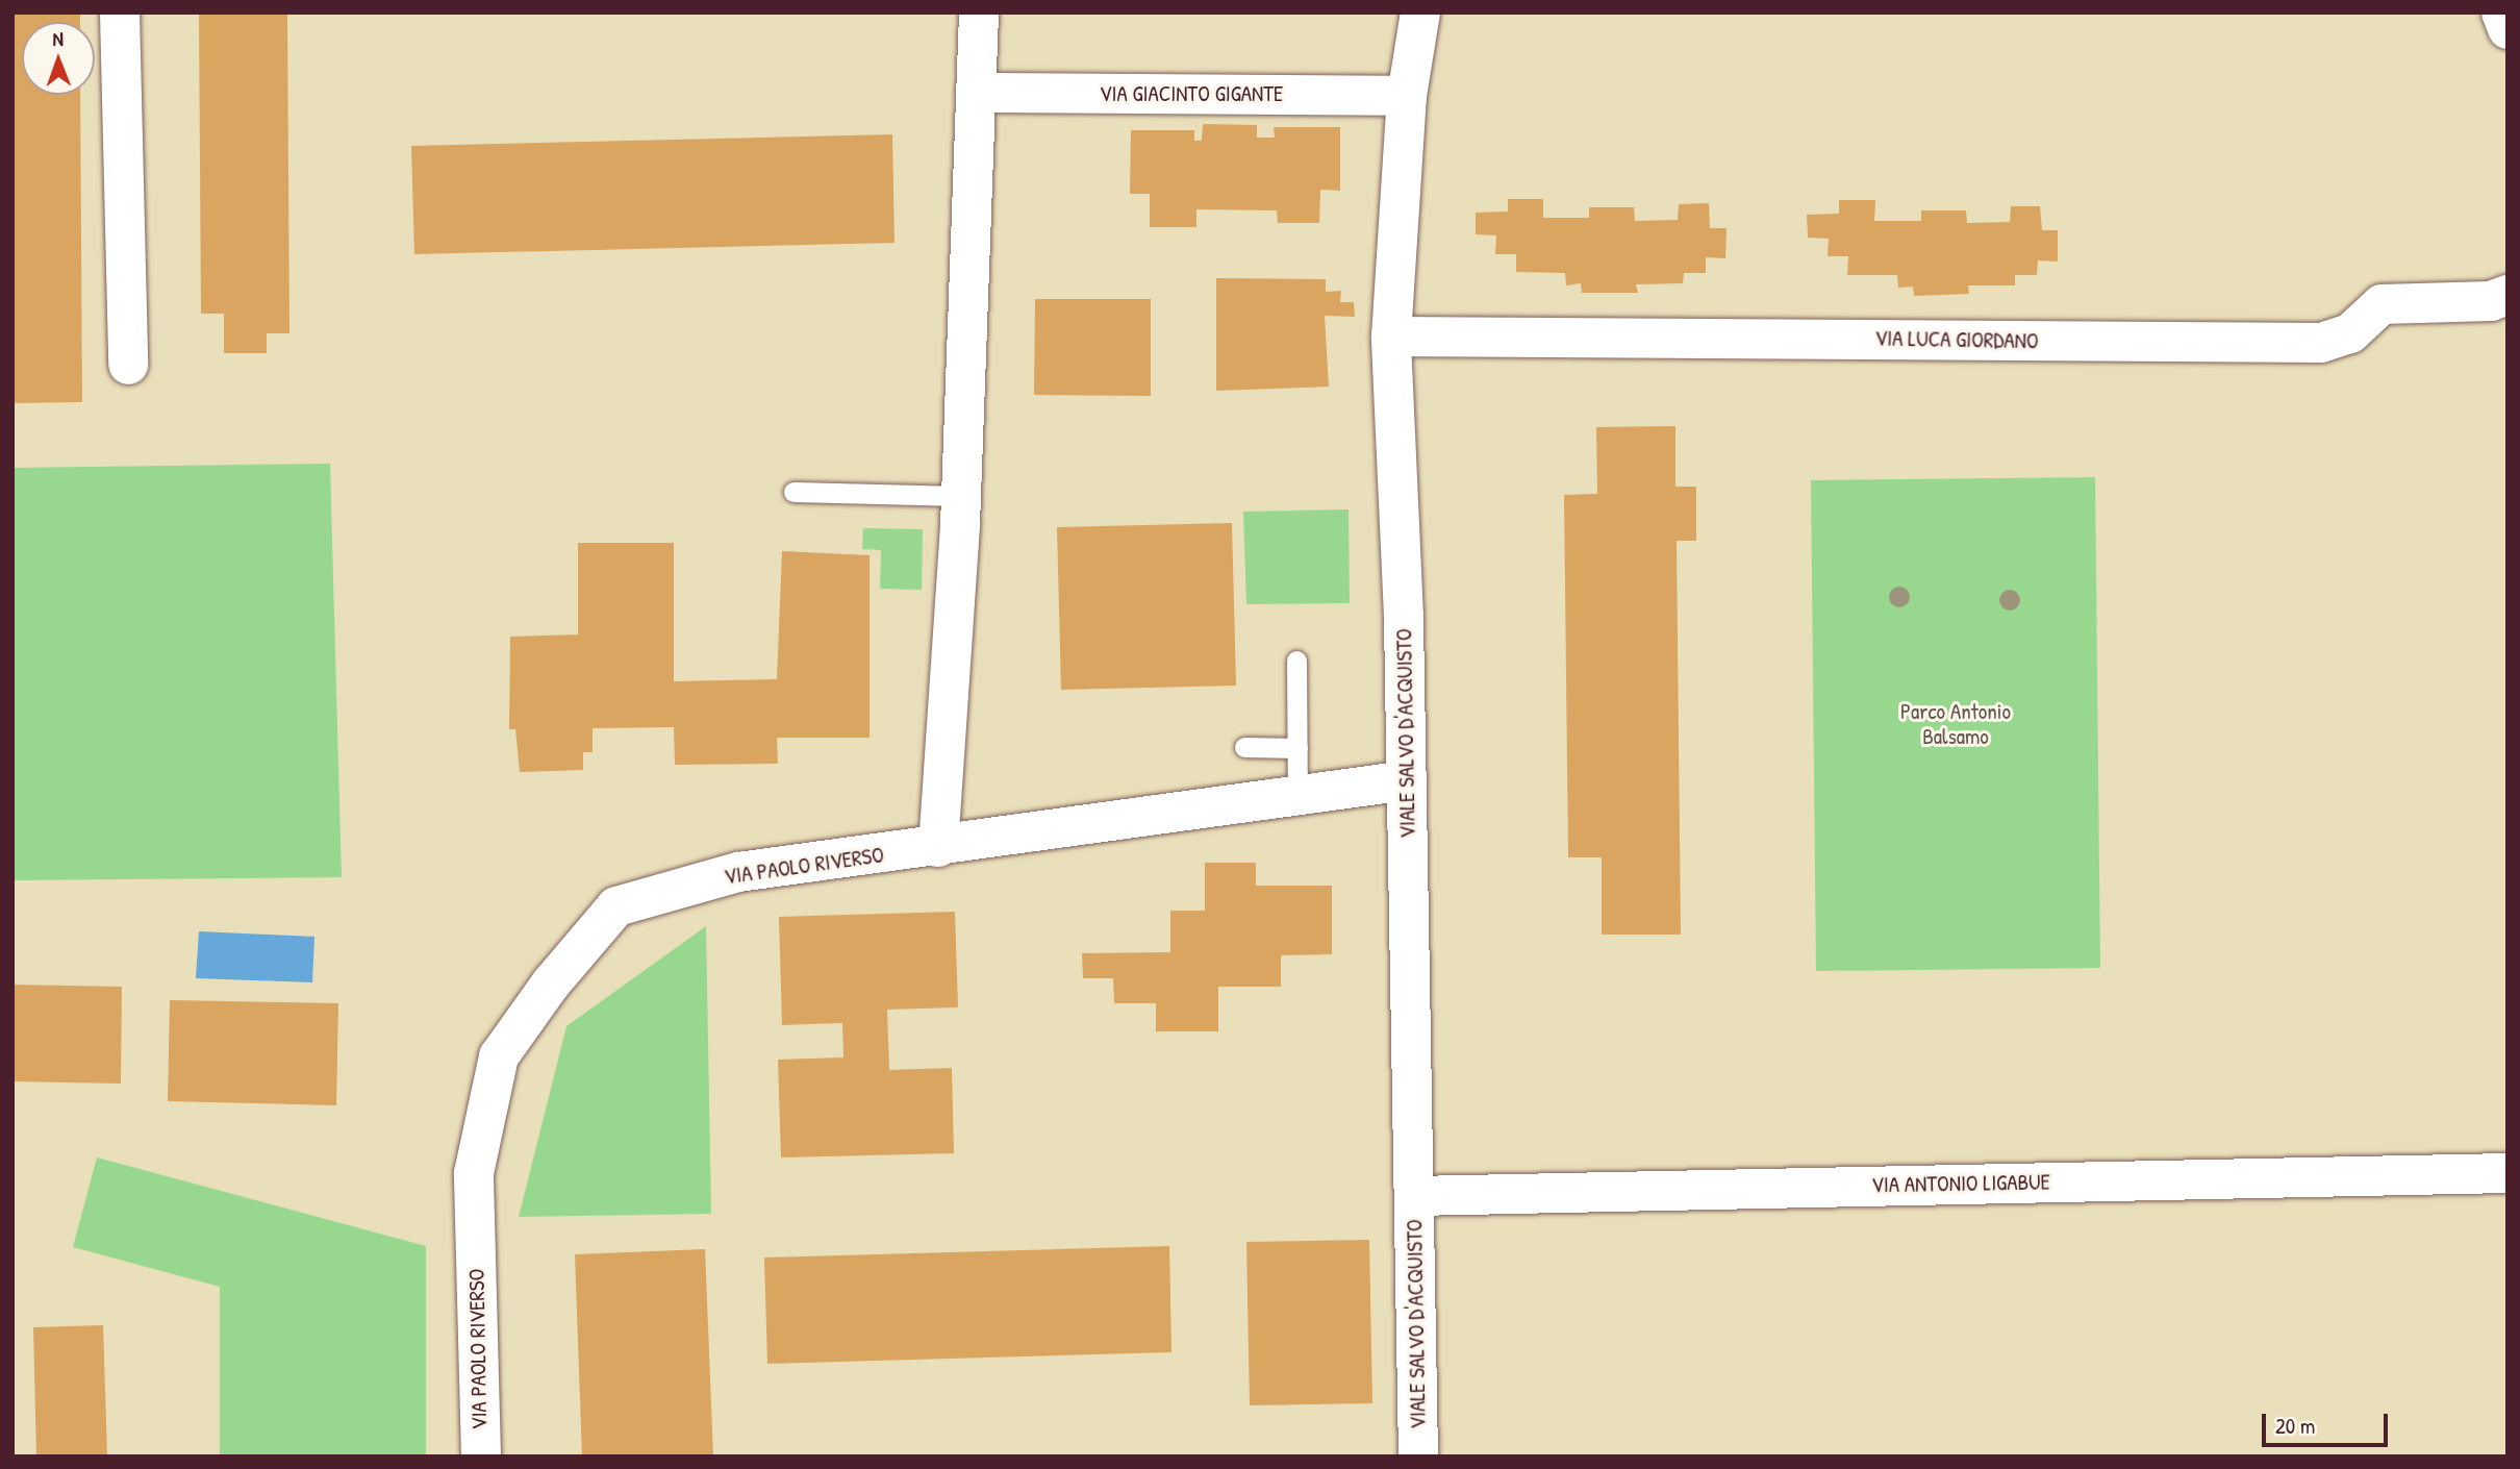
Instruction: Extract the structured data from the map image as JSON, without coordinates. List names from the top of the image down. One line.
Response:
{"streets":{"street":["VIA GIACINTO GIGANTE","VIA LUCA GIORDANO","VIALE SALVO D'ACQUISTO","VIA PAOLO RIVERSO","VIA ANTONIO LIGABUE"]},"crossings":[["VIA GIACINTO GIGANTE","VIALE SALVO D'ACQUISTO"],["VIA LUCA GIORDANO","VIALE SALVO D'ACQUISTO"],["VIALE SALVO D'ACQUISTO","VIA PAOLO RIVERSO"],["VIALE SALVO D'ACQUISTO","VIA ANTONIO LIGABUE"]],"parks":["Parco Antonio Balsamo"],"scale_bar":"20 m","north":"top"}
